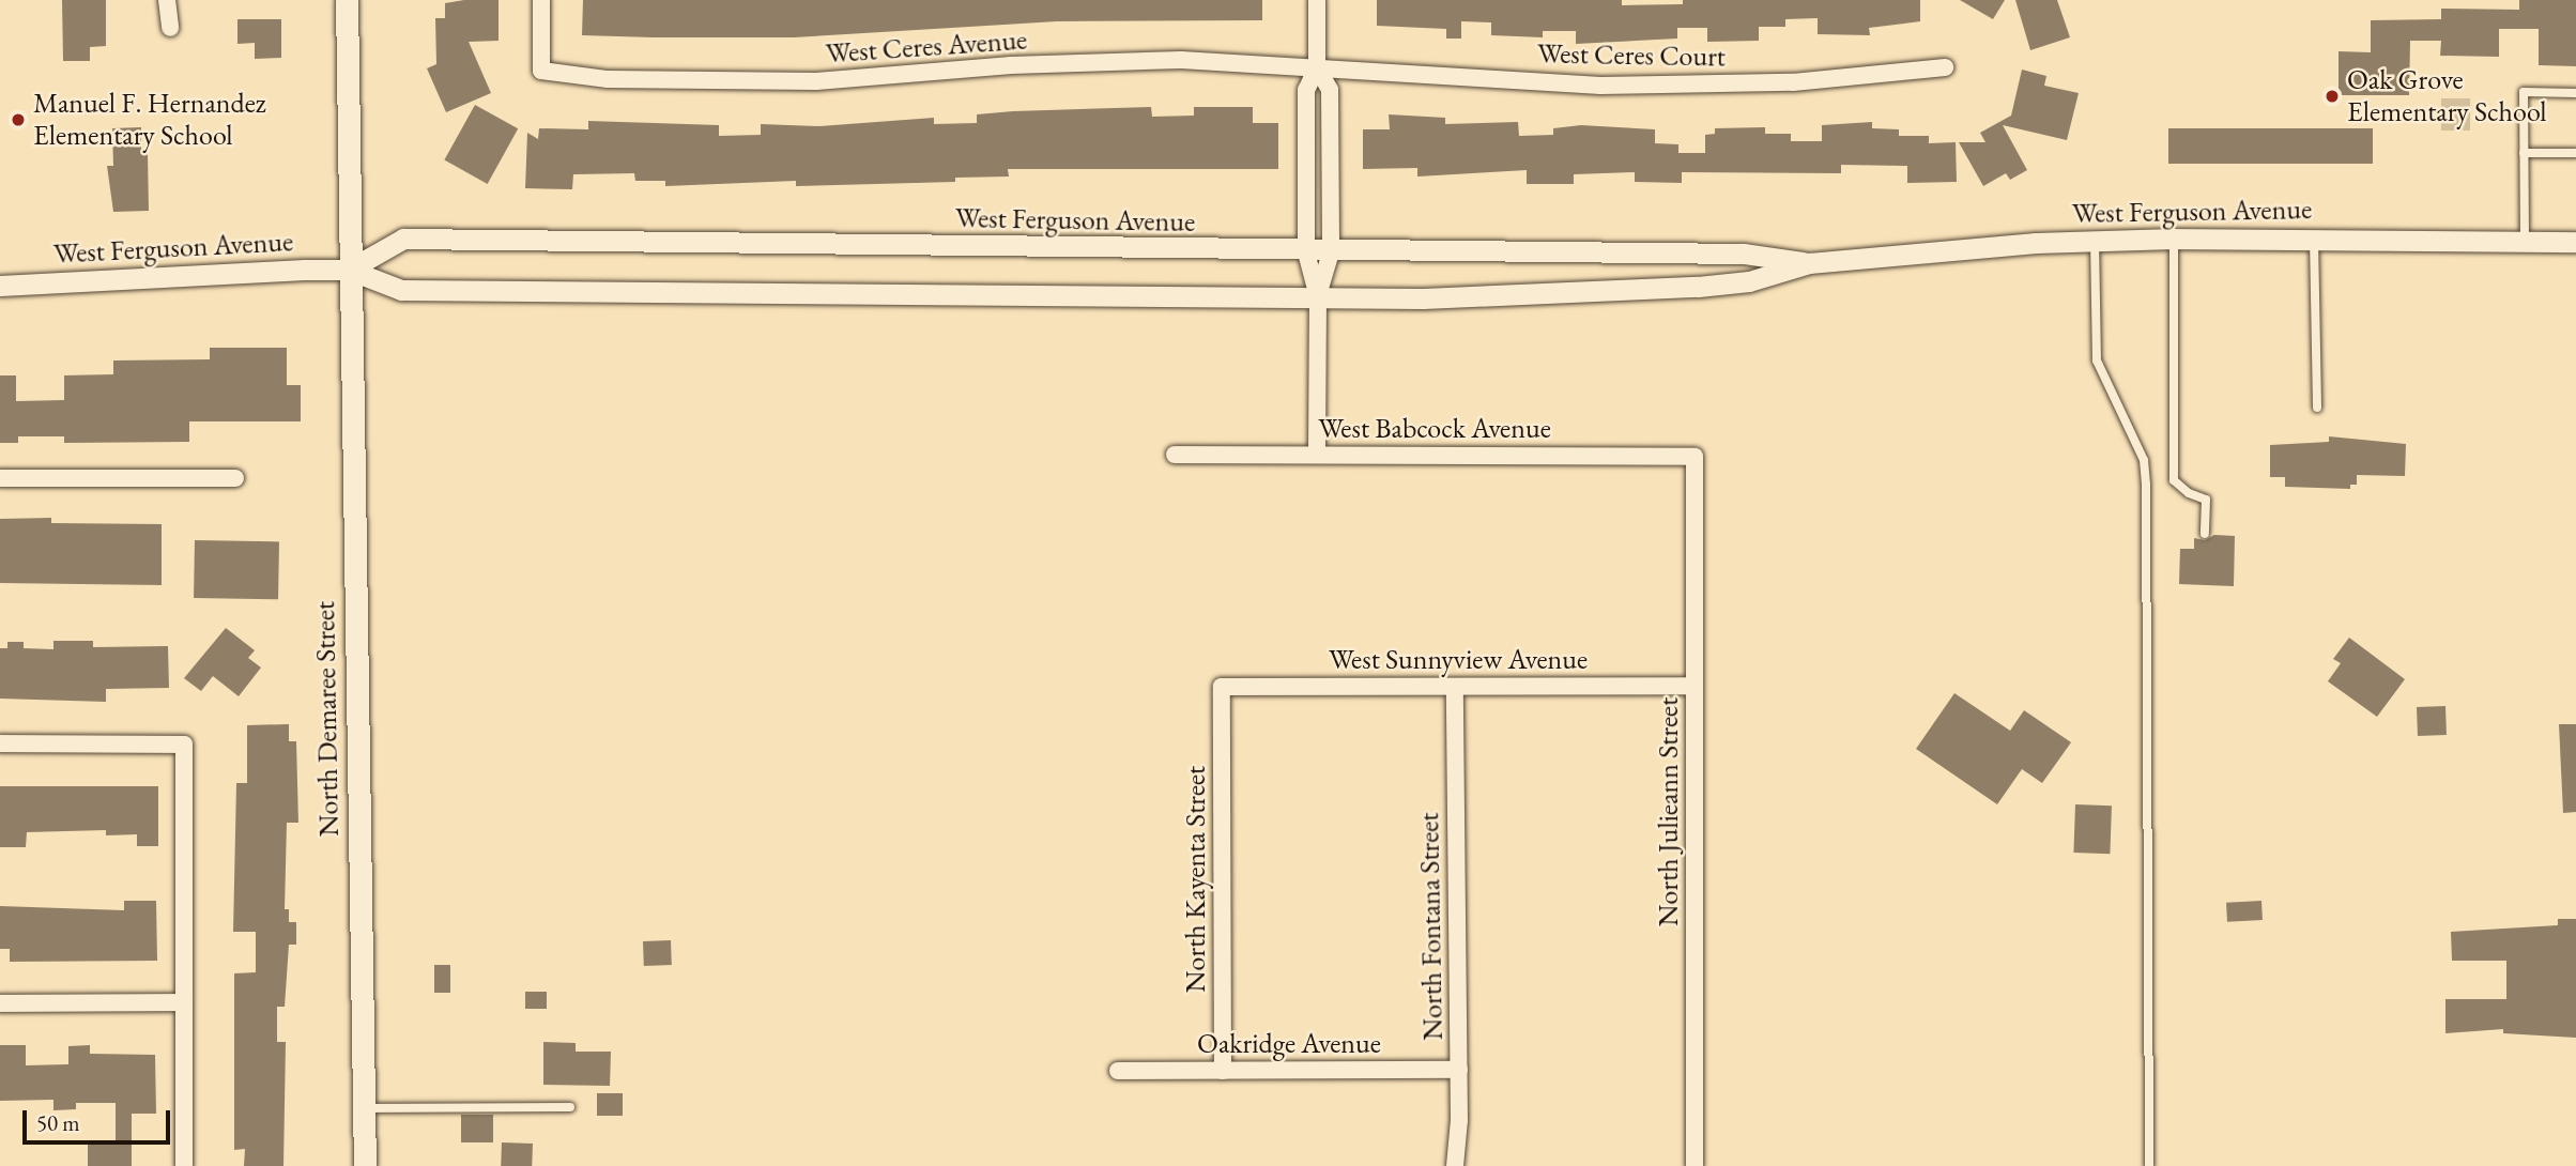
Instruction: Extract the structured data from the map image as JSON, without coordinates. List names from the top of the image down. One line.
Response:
{"streets":{"main road":["North Demaree Street"],"street":["West Ceres Avenue","West Ceres Court","West Ferguson Avenue","West Babcock Avenue","West Sunnyview Avenue","North Julieann Street","North Kayenta Street","North Fontana Street","Oakridge Avenue"]},"crossings":[["West Ceres Avenue","West Ceres Court"],["West Ferguson Avenue","North Demaree Street"],["West Babcock Avenue","North Julieann Street"],["West Sunnyview Avenue","North Julieann Street"],["West Sunnyview Avenue","North Kayenta Street"],["West Sunnyview Avenue","North Fontana Street"],["North Kayenta Street","Oakridge Avenue"],["North Fontana Street","Oakridge Avenue"]],"places":["Oak Grove Elementary School","Manuel F. Hernandez Elementary School"],"scale_bar":"50 m"}
